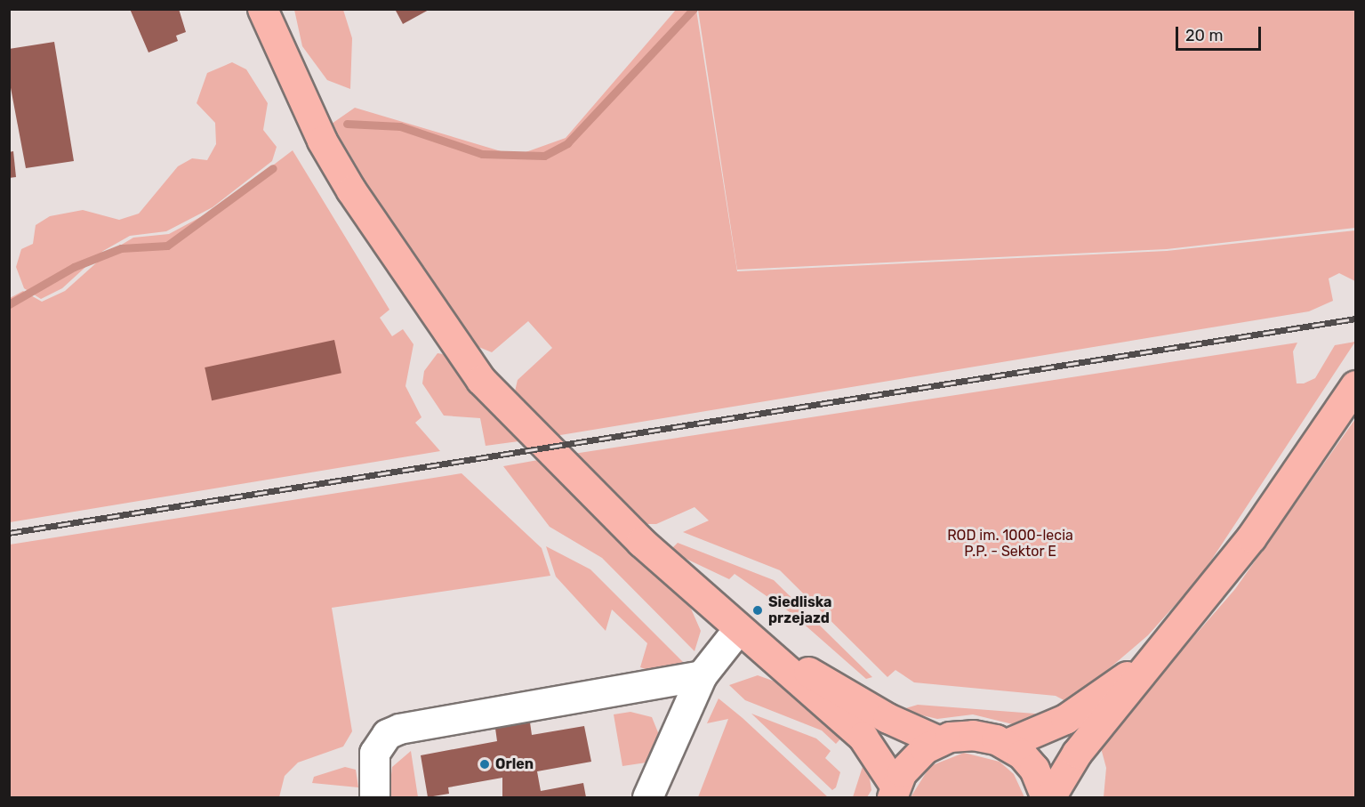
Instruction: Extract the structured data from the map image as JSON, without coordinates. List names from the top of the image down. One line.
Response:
{"parks":["ROD im. 1000-lecia P.P. - Sektor E"],"places":["Siedliska przejazd","Orlen"],"scale_bar":"20 m"}
